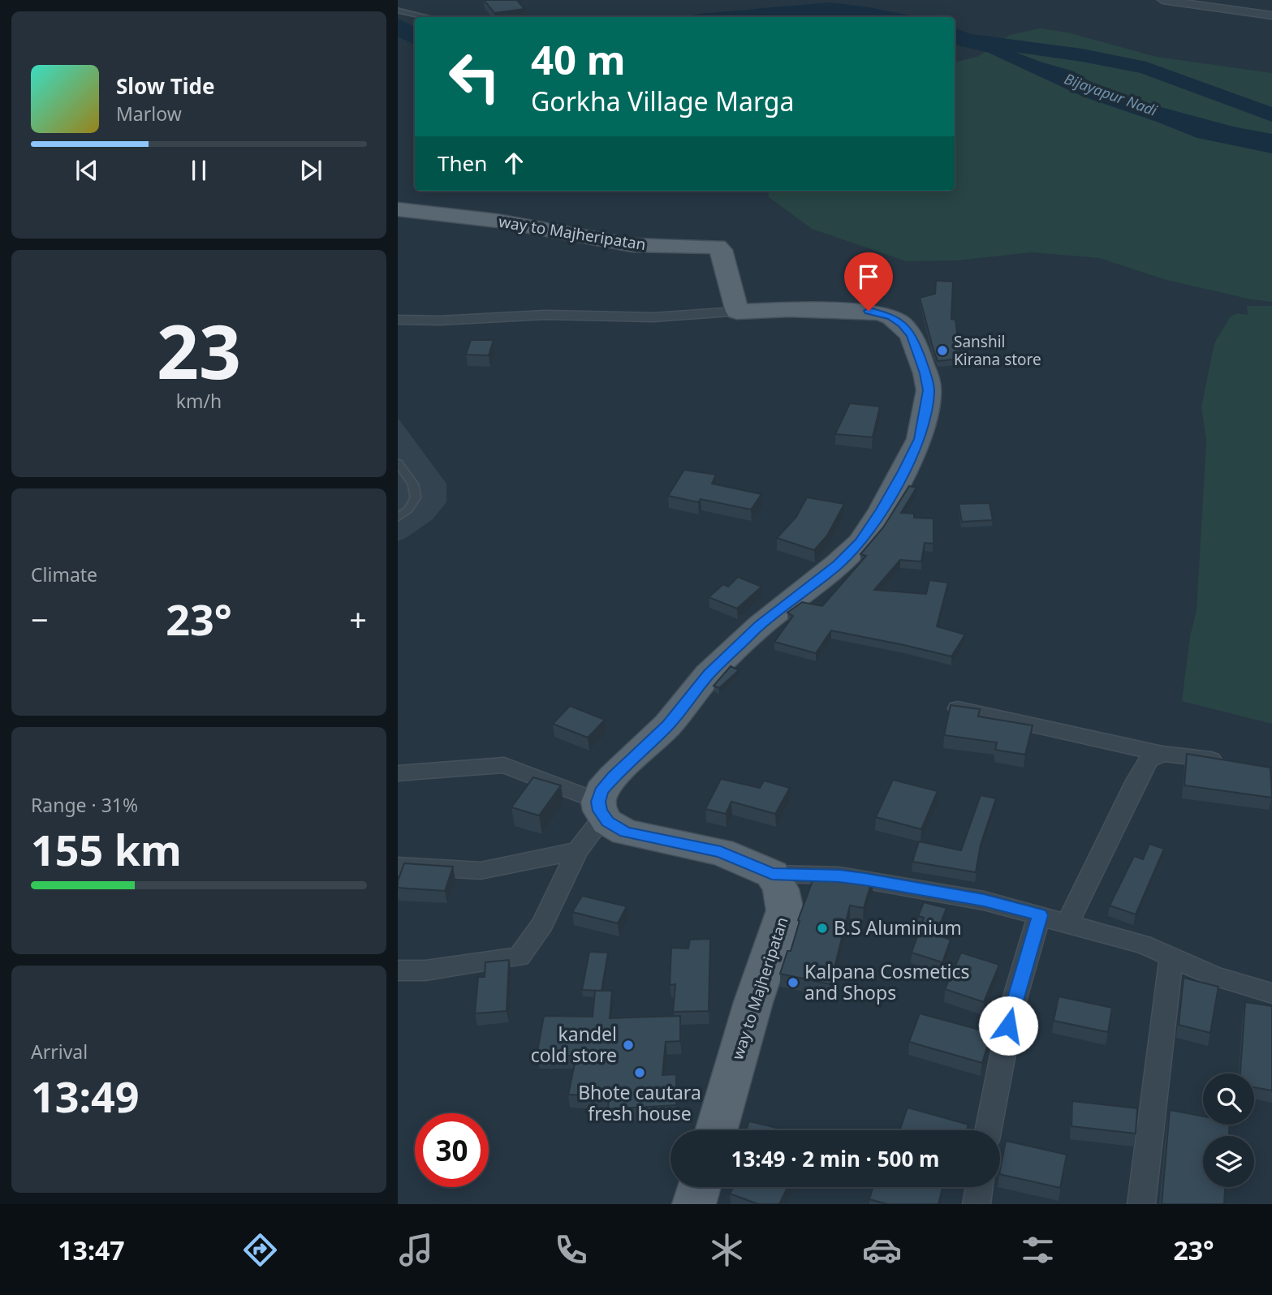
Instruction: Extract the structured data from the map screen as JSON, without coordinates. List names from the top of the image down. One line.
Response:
{"streets":{"main road":["way to Majheripatan"]},"water":["Bijayapur Nadi"],"places":["Sanshil Kirana store","B.S Aluminium","Kalpana Cosmetics and Shops","kandel cold store","Bhote cautara fresh house"],"page":{"turn":["40 m","Gorkha Village Marga"],"song":["Slow Tide","Marlow"],"then":"Then","tile":[["23","km/h"],"Climate",["Range · 31%","155 km"],["Arrival","13:49"]],"heat":["−","23°","+"],"limit":"30","trip":"13:49 · 2 min · 500 m","tabs":["13:47","23°"]}}
